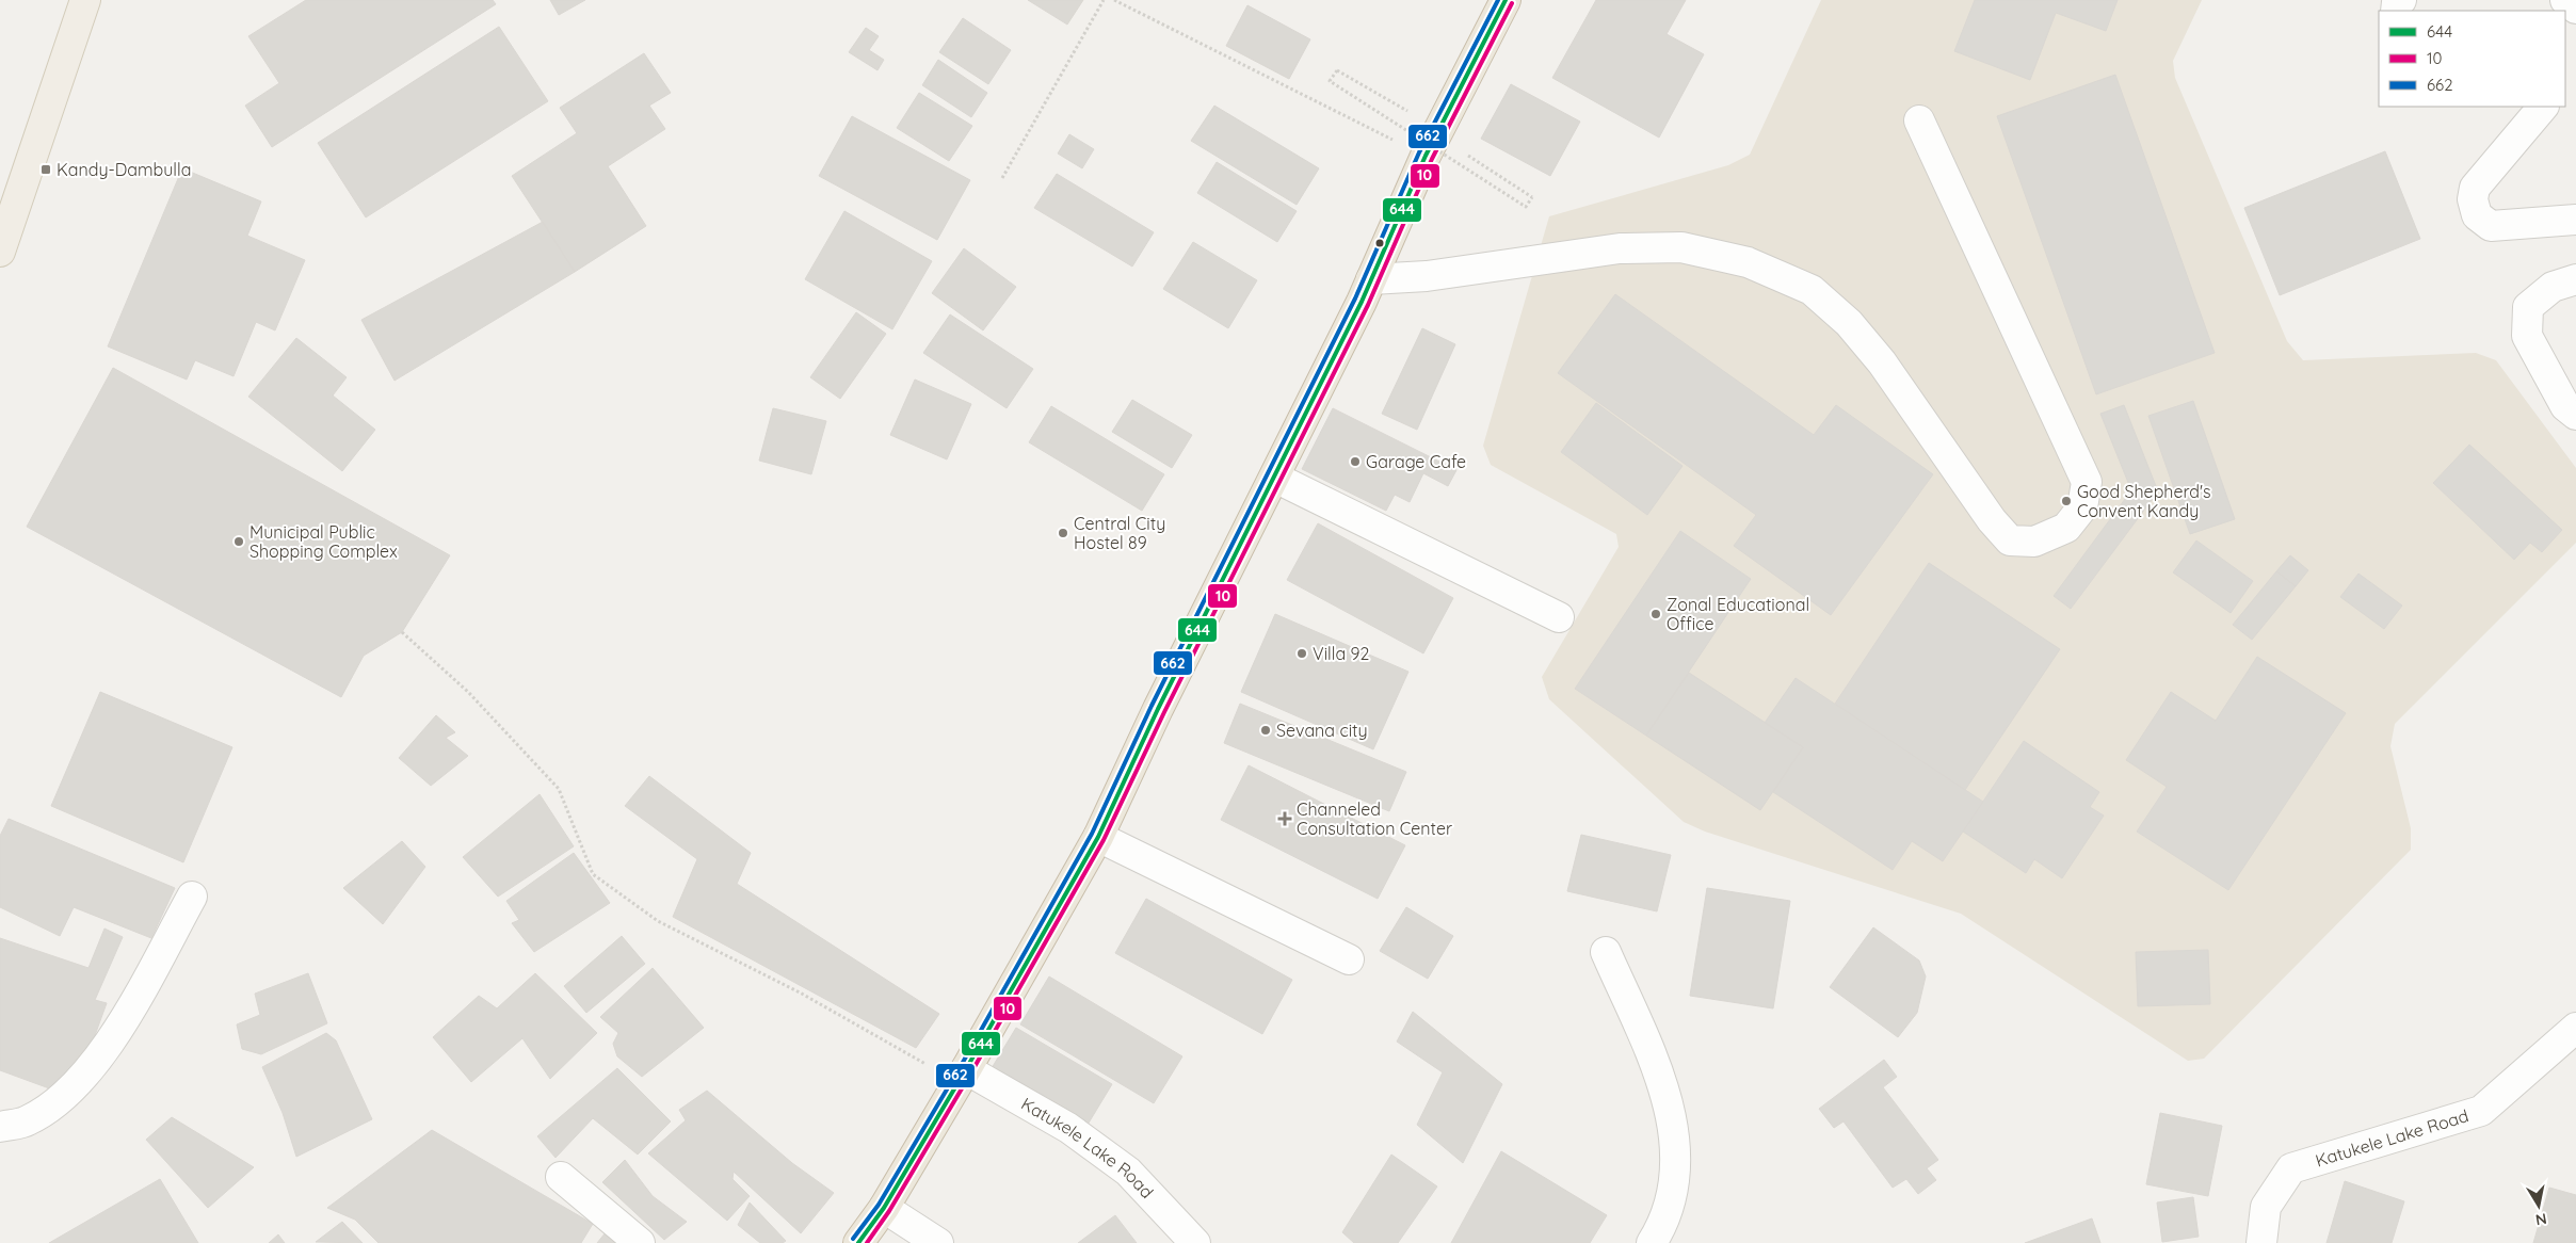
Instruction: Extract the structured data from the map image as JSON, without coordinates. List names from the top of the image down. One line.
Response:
{"streets":{"street":["Katukele Lake Road"]},"places":{"transit":["Kandy-Dambulla"],"other":["Garage Cafe","Good Shepherd's Convent Kandy","Central City Hostel 89","Municipal Public Shopping Complex","Zonal Educational Office","Villa 92","Sevana city"],"health":["Channeled Consultation Center"]},"lines":["transit line 644","transit line 662","transit line 10"],"legend":["644","10","662"],"north":"bottom"}
